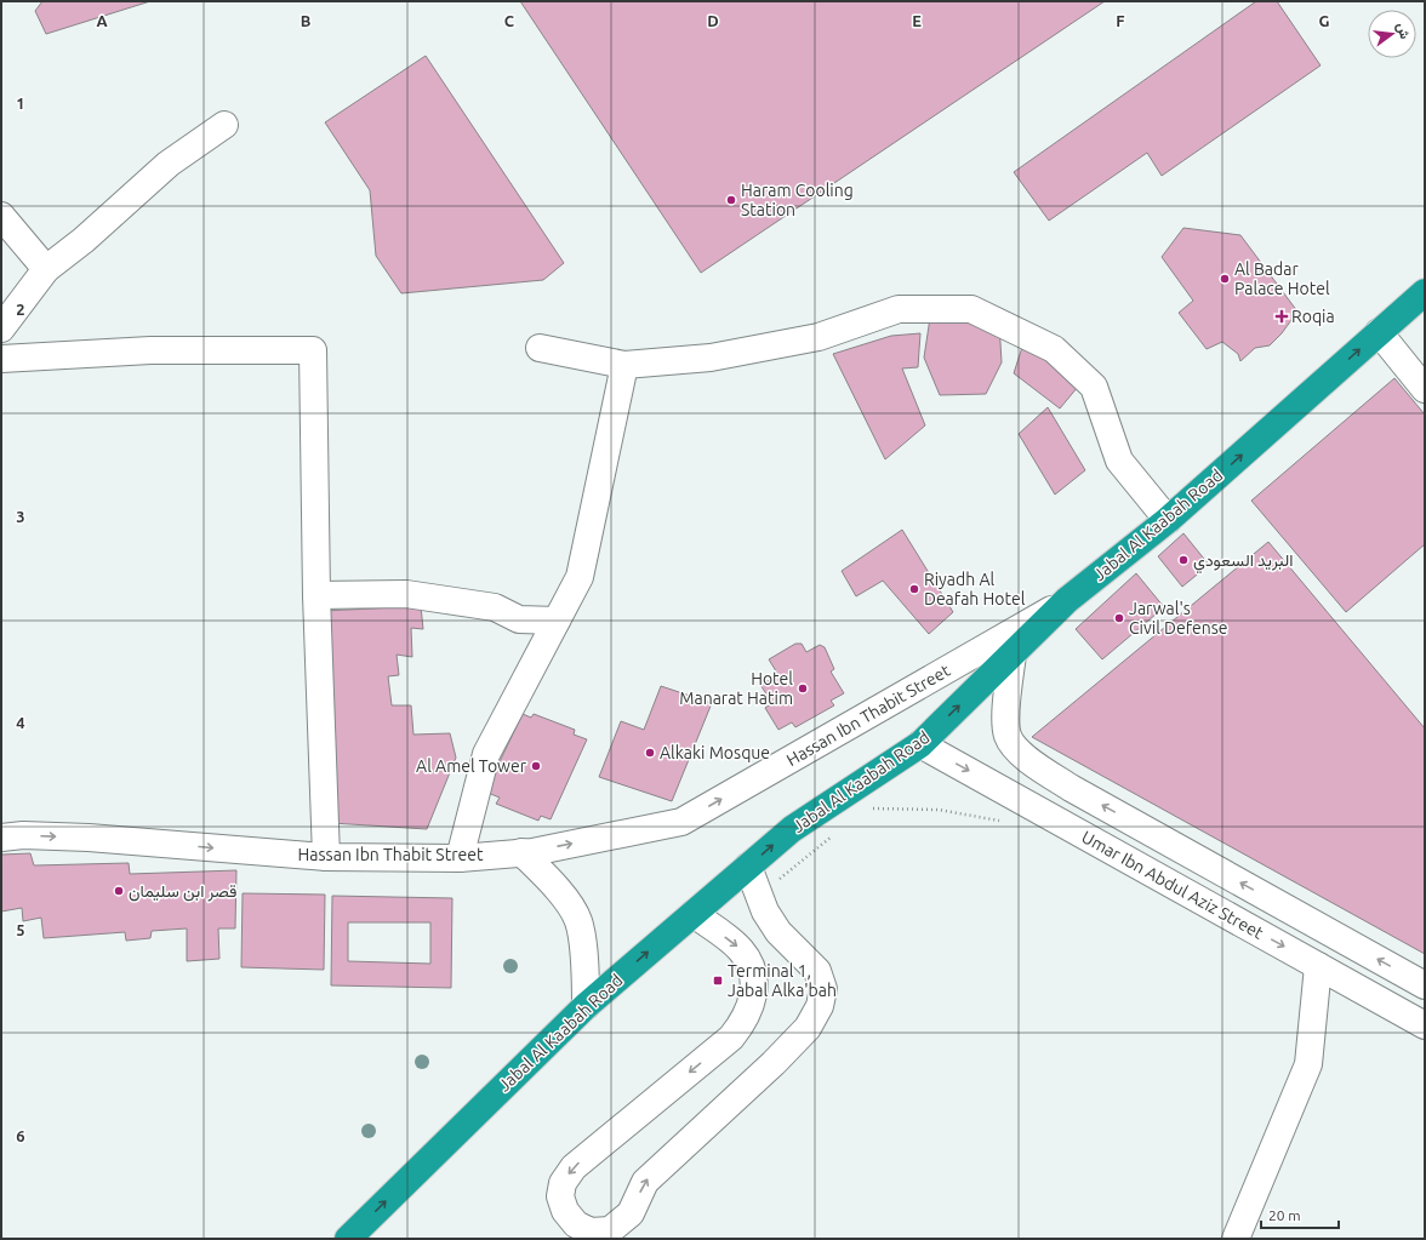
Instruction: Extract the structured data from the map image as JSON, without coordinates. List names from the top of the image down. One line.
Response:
{"streets":{"highway":["Jabal Al Kaabah Road"],"street":["Hassan Ibn Thabit Street","Umar Ibn Abdul Aziz Street"]},"crossings":[["Jabal Al Kaabah Road","Hassan Ibn Thabit Street"],["Jabal Al Kaabah Road","Umar Ibn Abdul Aziz Street"]],"one_way":["Jabal Al Kaabah Road","Hassan Ibn Thabit Street"],"places":{"other":["Haram Cooling Station","Al Badar Palace Hotel","البريد السعودي","Riyadh Al Deafah Hotel","Jarwal's Civil Defense","Hotel Manarat Hatim","Alkaki Mosque","Al Amel Tower","قصر ابن سليمان"],"health":["Roqia"],"transit":["Terminal 1, Jabal Alka'bah"]},"scale_bar":"20 m","north":"right","grid":{"columns":["A","B","C","D","E","F","G"],"rows":["1","2","3","4","5","6"]}}
